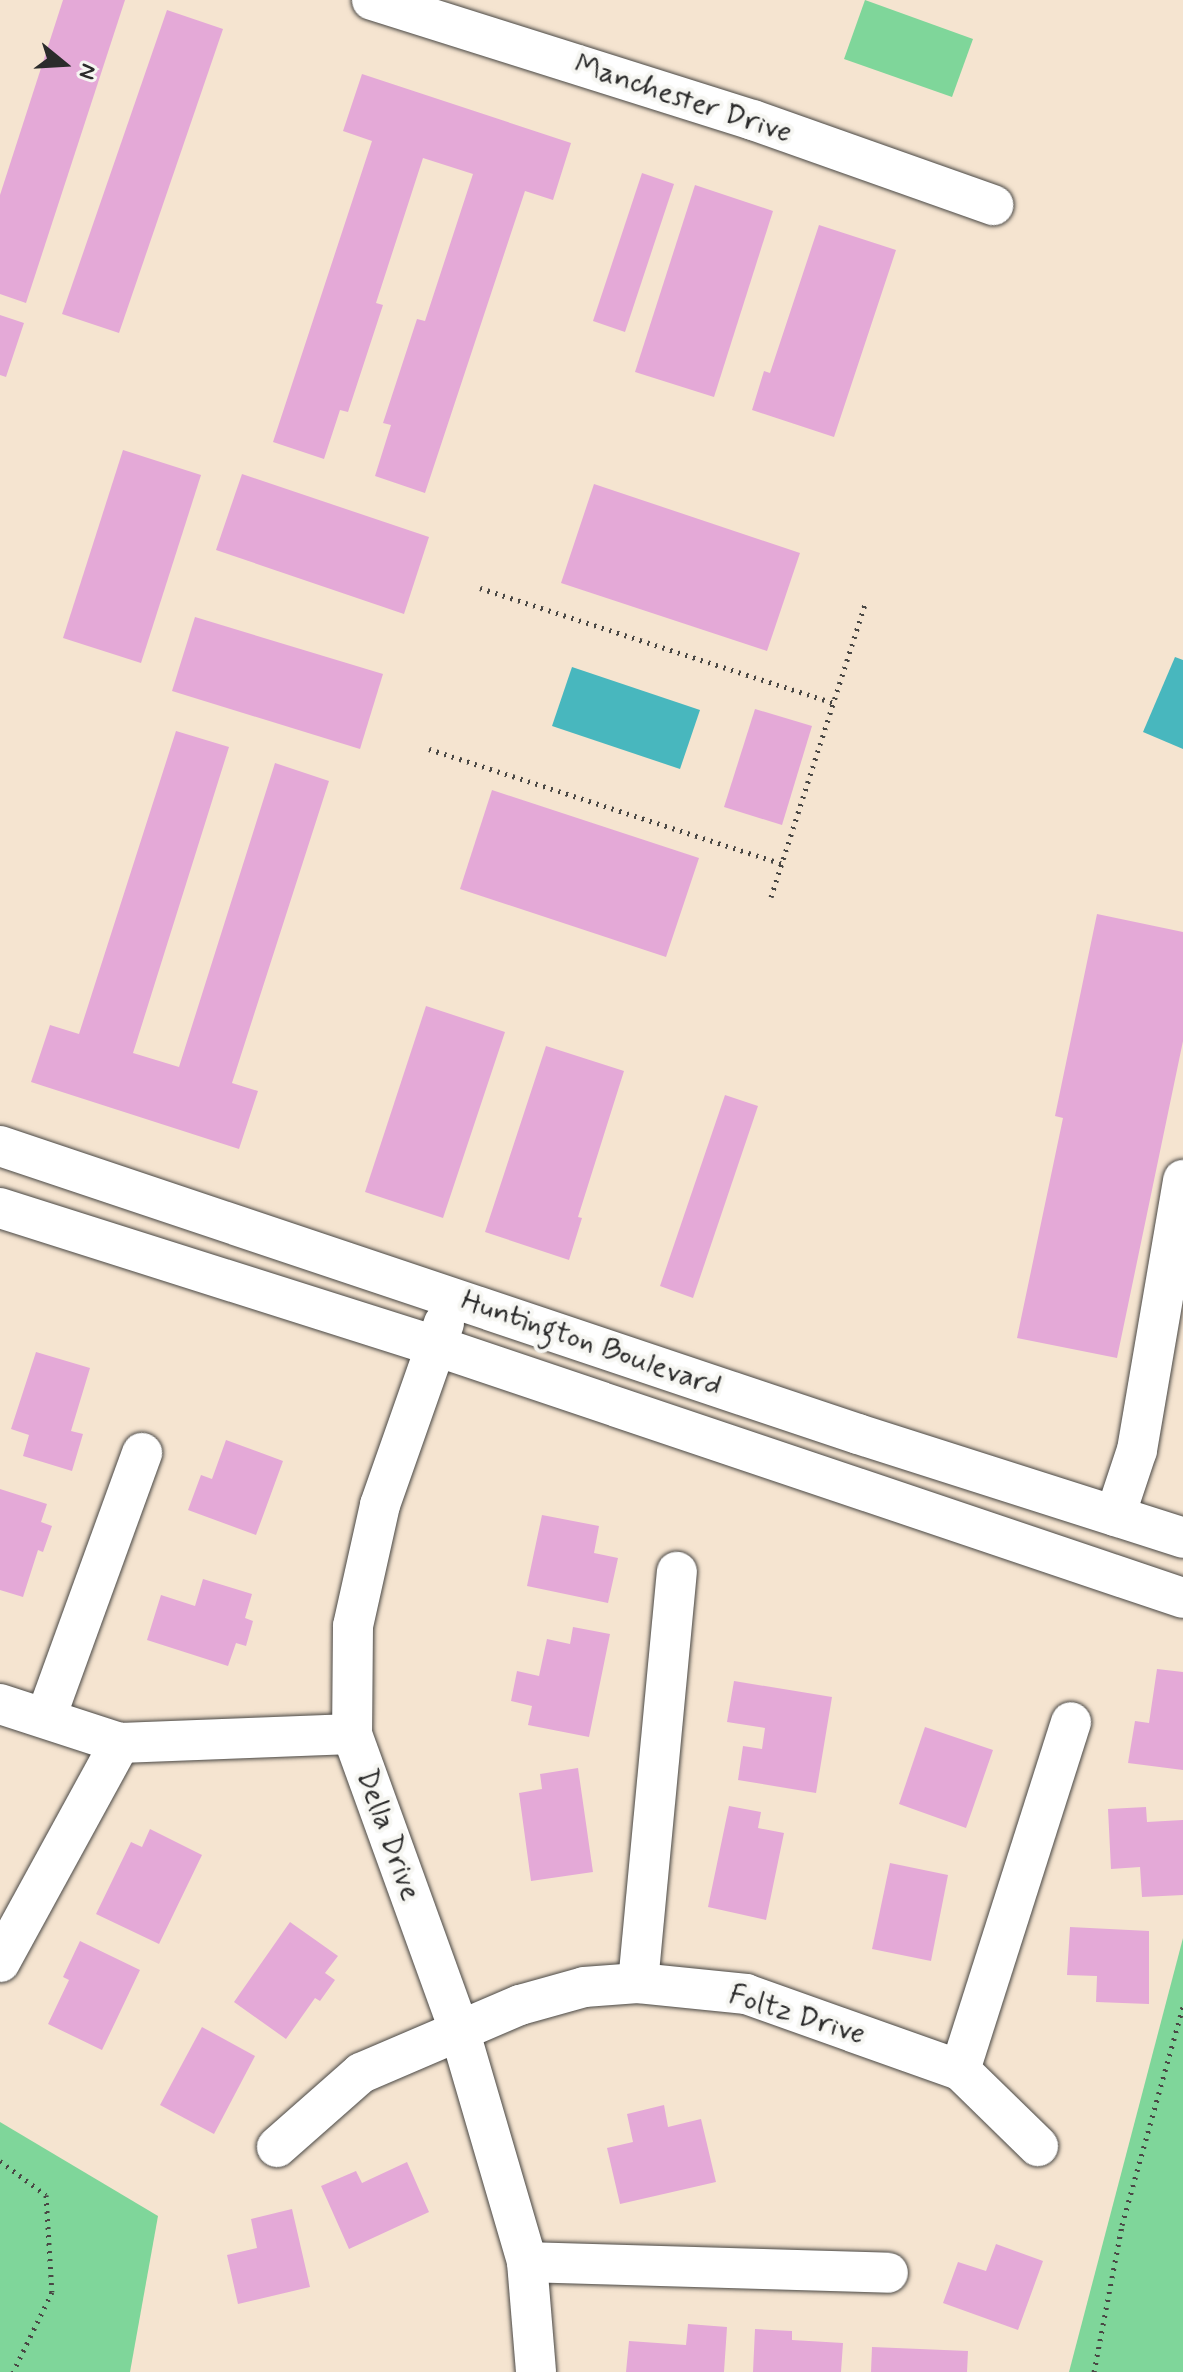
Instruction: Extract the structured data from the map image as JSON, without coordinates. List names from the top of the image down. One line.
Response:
{"streets":{"street":["Manchester Drive","Huntington Boulevard","Della Drive","Foltz Drive"]},"crossings":[["Huntington Boulevard","Della Drive"],["Della Drive","Foltz Drive"]],"north":"right"}
